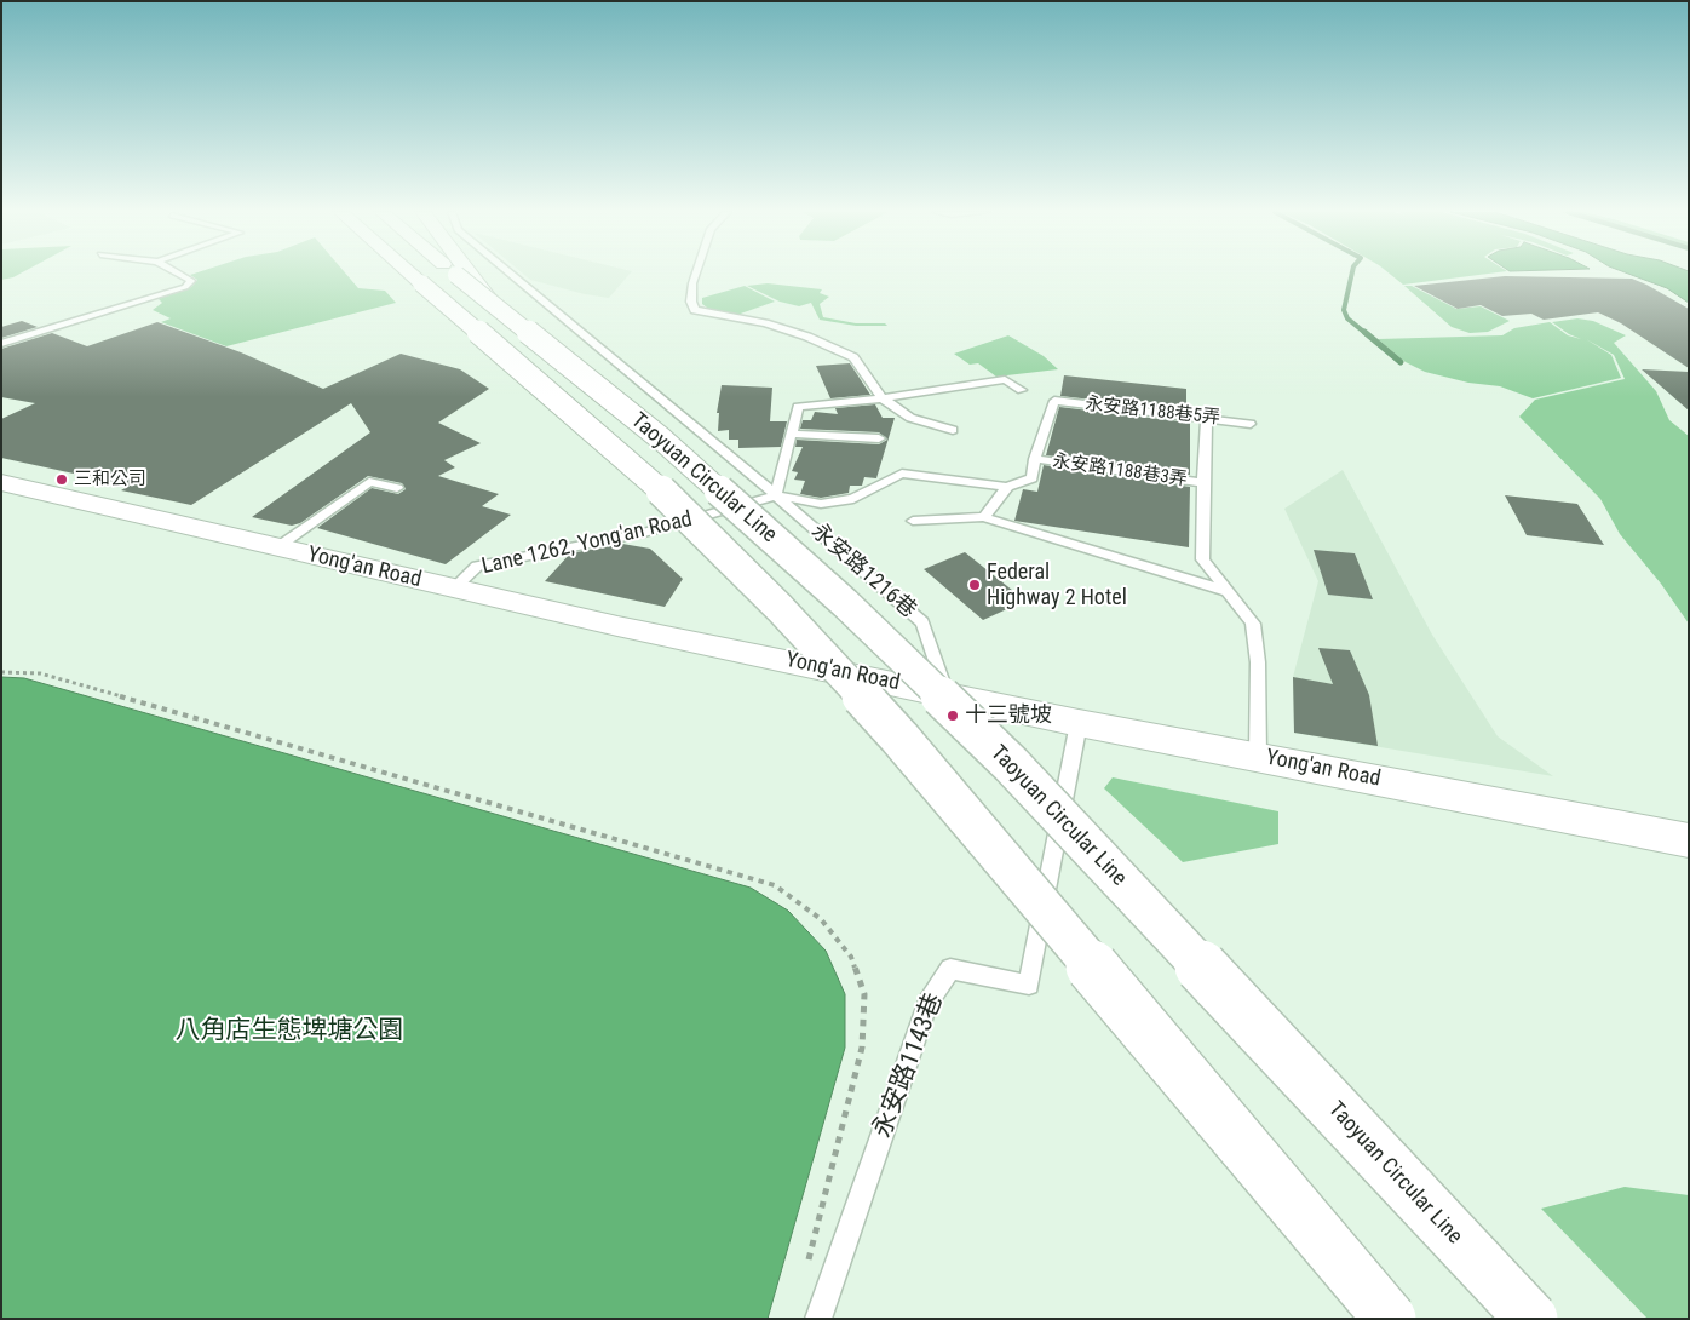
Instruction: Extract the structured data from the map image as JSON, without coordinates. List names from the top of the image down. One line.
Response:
{"streets":{"main road":["Taoyuan Circular Line","Yong'an Road"],"lane":["永安路1188巷5弄","永安路1188巷3弄","Lane 1262, Yong'an Road","永安路1216巷","永安路1143巷"]},"crossings":[["永安路1188巷5弄","永安路1188巷3弄"],["Lane 1262, Yong'an Road","Yong'an Road"],["Lane 1262, Yong'an Road","永安路1216巷"],["Yong'an Road","永安路1216巷"],["Yong'an Road","永安路1143巷"]],"parks":["八角店生態埤塘公園"],"places":["三和公司","Federal Highway 2 Hotel","十三號坡"]}
